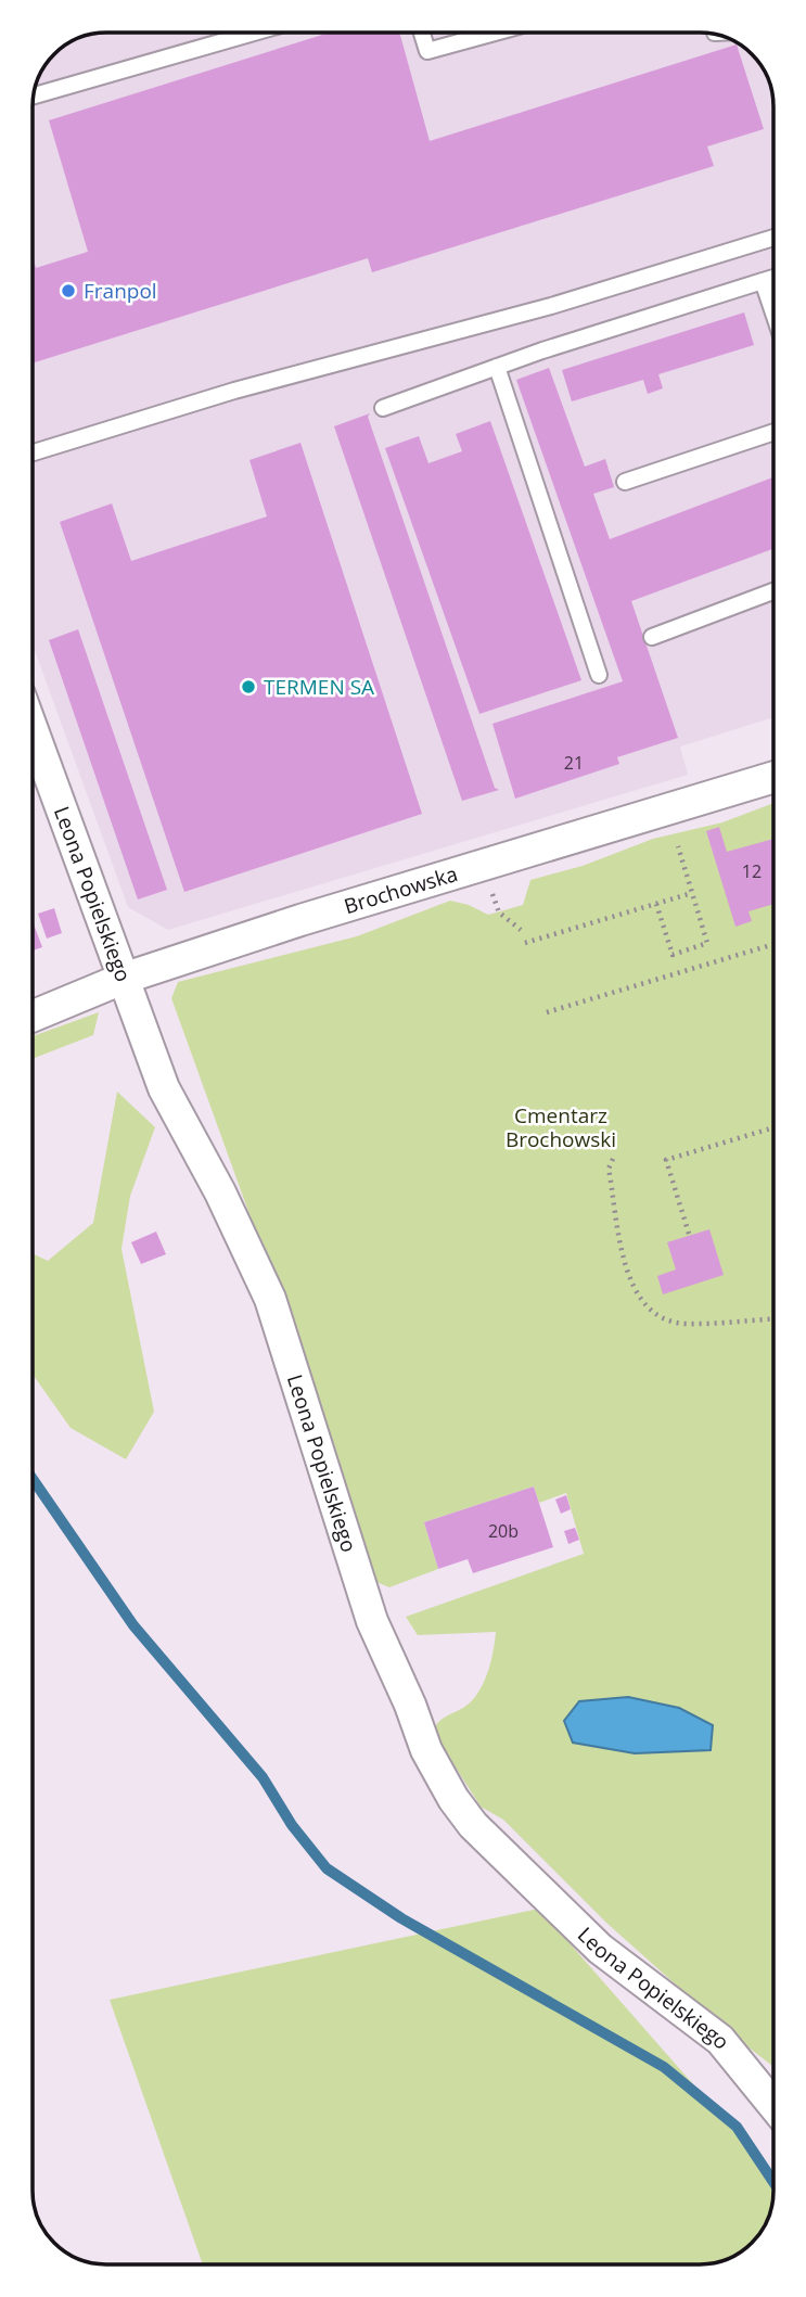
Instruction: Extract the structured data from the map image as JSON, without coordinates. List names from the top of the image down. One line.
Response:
{"streets":{"street":["Brochowska","Leona Popielskiego"]},"crossings":[["Brochowska","Leona Popielskiego"]],"parks":["Cmentarz Brochowski"],"places":["Franpol","TERMEN SA"],"house_numbers":["21","12","20b"]}
